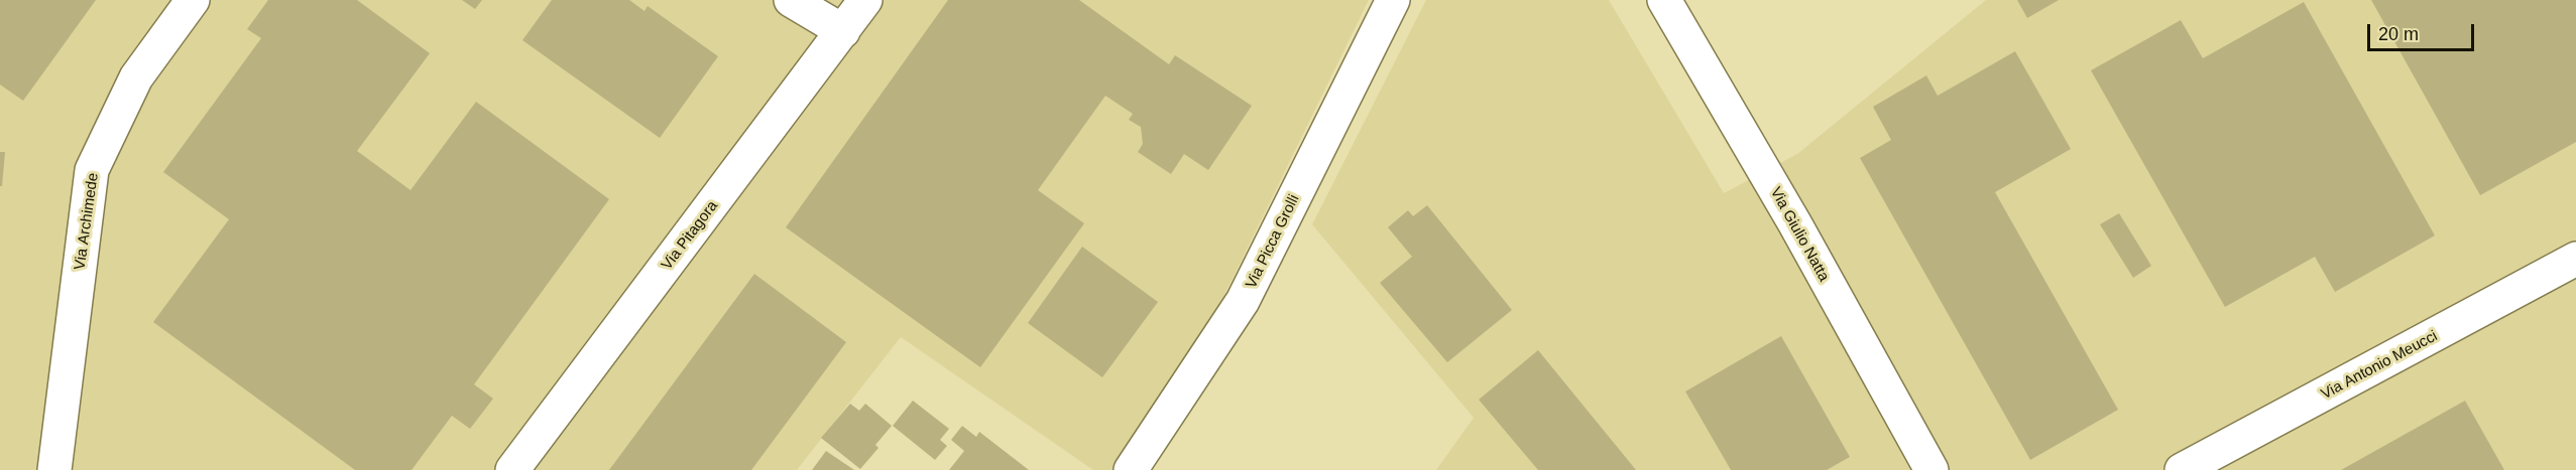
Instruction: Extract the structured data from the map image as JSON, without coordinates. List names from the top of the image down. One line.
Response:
{"streets":{"street":["Via Archimede","Via Giulio Natta","Via Pitagora","Via Picca Grolli","Via Antonio Meucci"]},"scale_bar":"20 m"}
